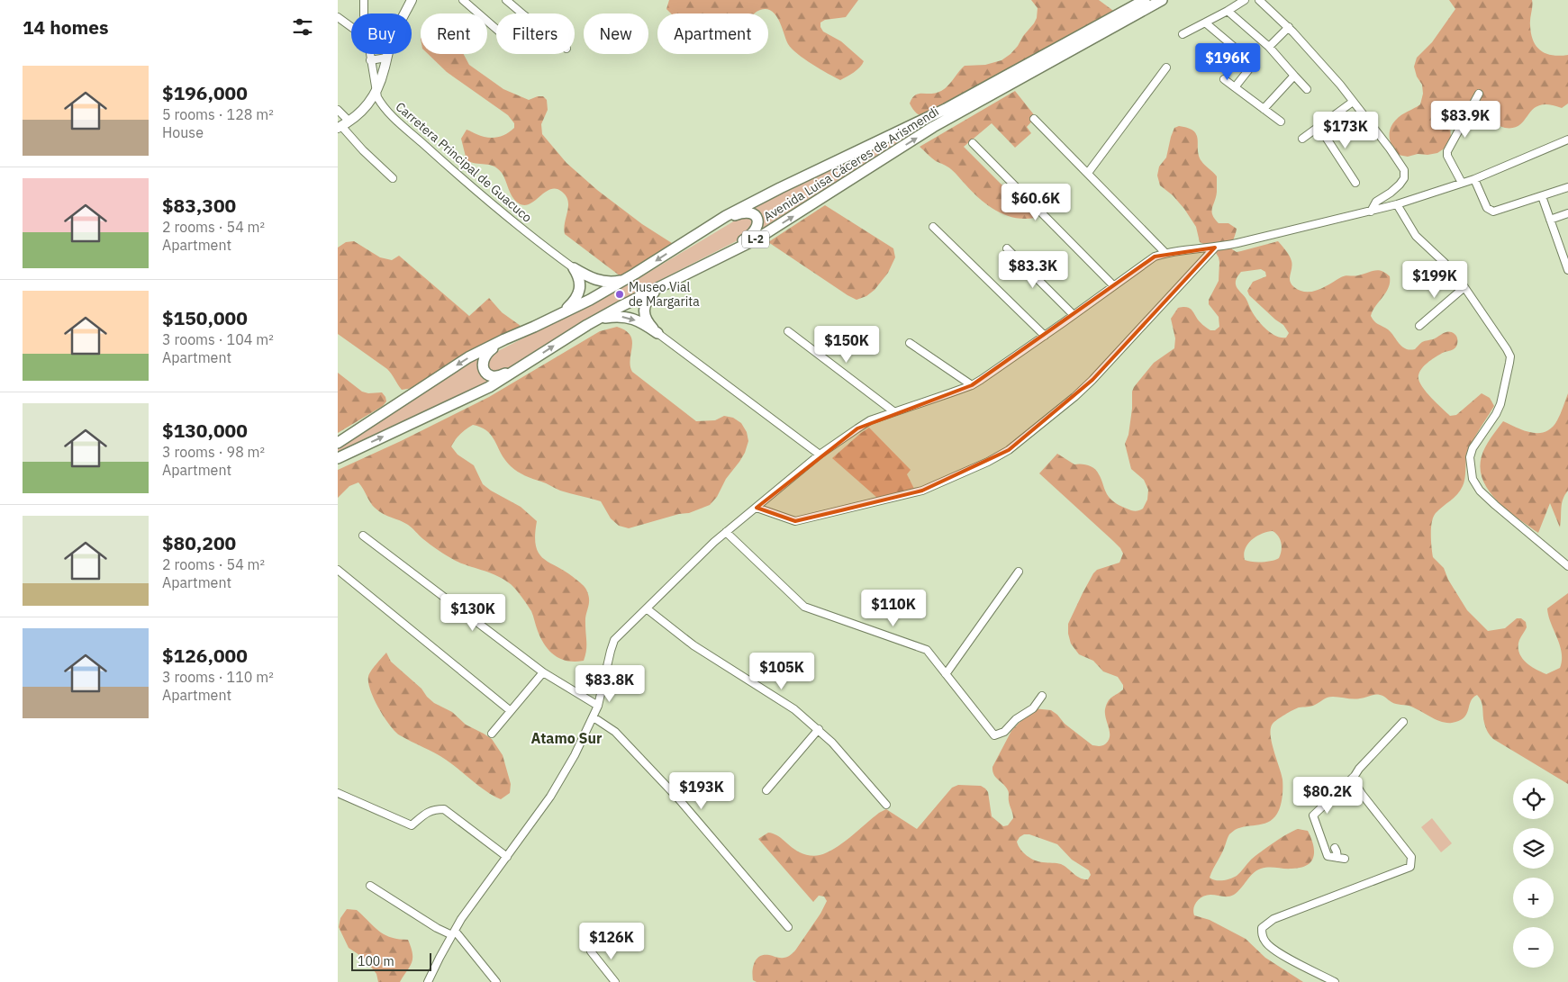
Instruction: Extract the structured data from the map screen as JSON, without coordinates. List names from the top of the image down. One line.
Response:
{"streets":{"main road":["Avenida Luisa Cáceres de Arismendi","L-2"],"street":["Carretera Principal de Guacuco"]},"districts":["Atamo Sur"],"places":["Museo Vial de Margarita"],"scale_bar":"100 m","page":{"heading":"14 homes","chip":["Buy","Rent","Filters","New","Apartment"],"price":["$196K","$83.9K","$173K","$60.6K","$83.3K","$199K","$150K","$110K","$130K","$105K","$83.8K","$193K","$80.2K","$126K"],"list":[{"name":"$196,000","note":"5 rooms · 128 m² · House"},{"name":"$83,300","note":"2 rooms · 54 m² · Apartment"},{"name":"$150,000","note":"3 rooms · 104 m² · Apartment"},{"name":"$130,000","note":"3 rooms · 98 m² · Apartment"},{"name":"$80,200","note":"2 rooms · 54 m² · Apartment"},{"name":"$126,000","note":"3 rooms · 110 m² · Apartment"}],"map_buttons":["+","−"],"scale":"100 m"}}
